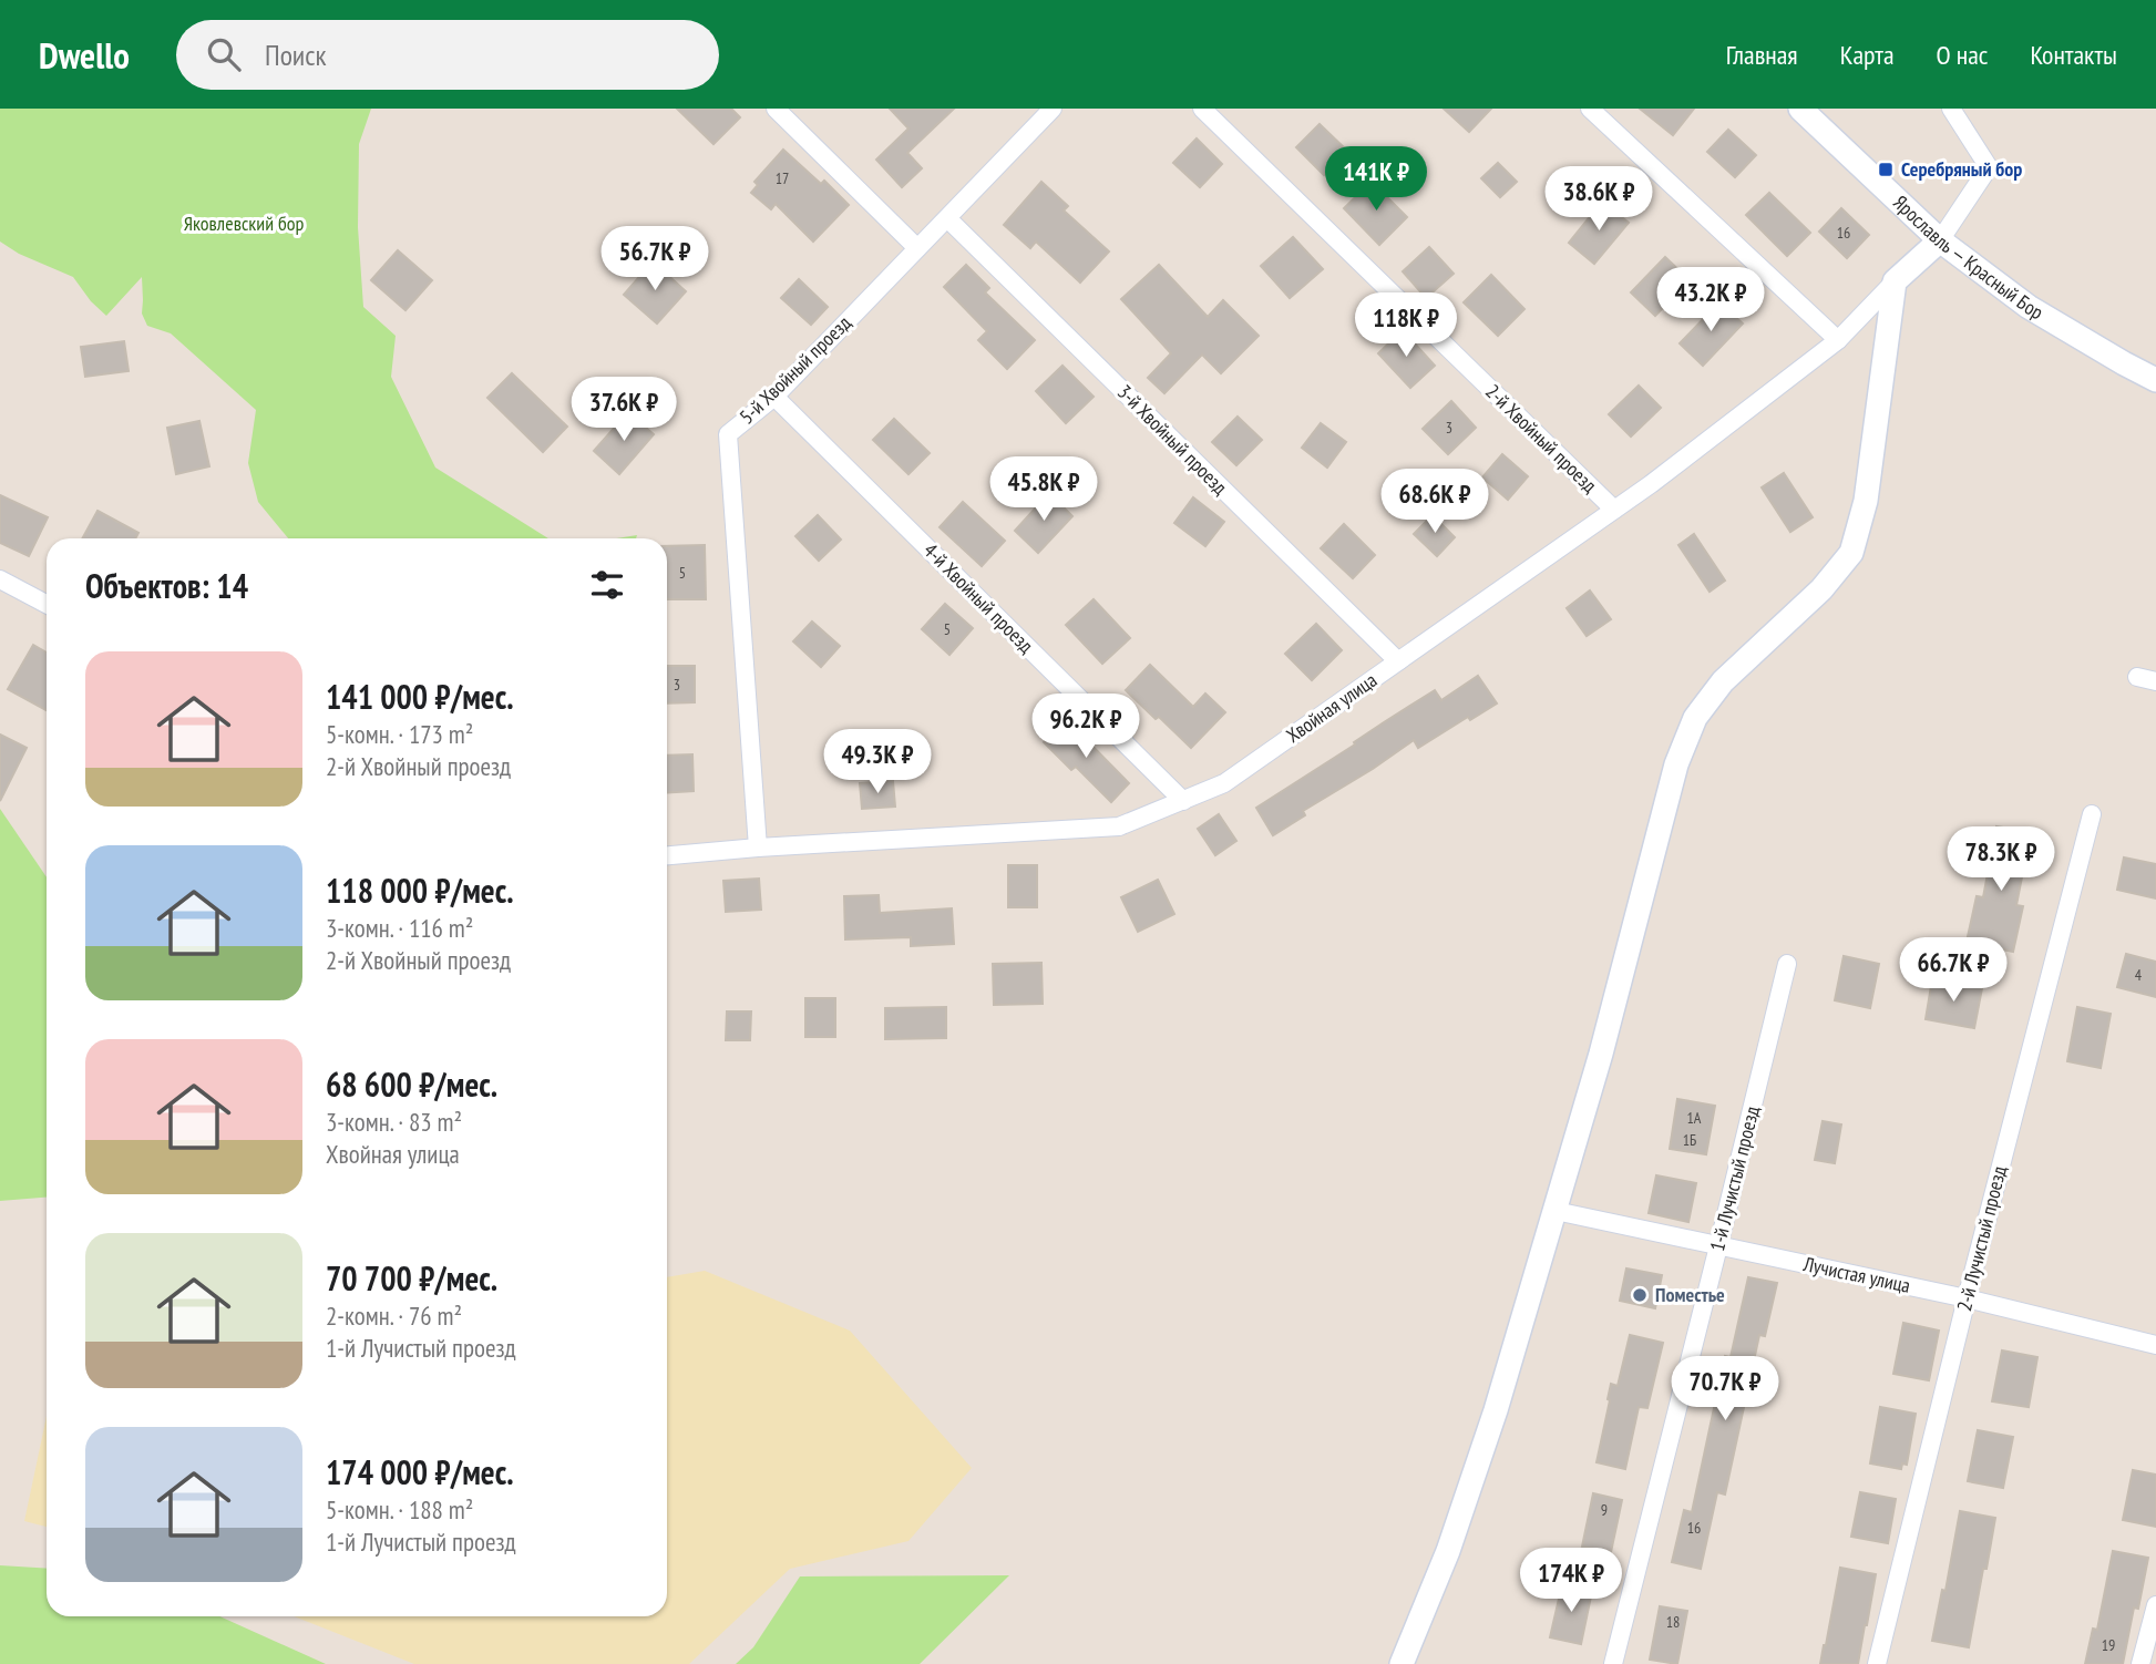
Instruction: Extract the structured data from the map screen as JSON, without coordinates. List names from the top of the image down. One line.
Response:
{"streets":{"street":["Ярославль — Красный Бор","5-й Хвойный проезд","2-й Хвойный проезд","3-й Хвойный проезд","4-й Хвойный проезд","Хвойная улица","1-й Лучистый проезд","2-й Лучистый проезд","Лучистая улица"]},"crossings":[["5-й Хвойный проезд","3-й Хвойный проезд"],["5-й Хвойный проезд","4-й Хвойный проезд"],["5-й Хвойный проезд","Хвойная улица"],["2-й Хвойный проезд","Хвойная улица"],["3-й Хвойный проезд","Хвойная улица"],["4-й Хвойный проезд","Хвойная улица"],["1-й Лучистый проезд","Лучистая улица"],["2-й Лучистый проезд","Лучистая улица"]],"parks":["Яковлевский бор"],"places":{"transit":["Серебряный бор"],"other":["Поместье"]},"house_numbers":["17","16","3","5","5","3","4","1А","1Б","9","16","18","19"],"page":{"header":"Dwello","search":"Поиск","nav":["Главная","Карта","О нас","Контакты"],"price":["141K ₽","38.6K ₽","56.7K ₽","43.2K ₽","118K ₽","37.6K ₽","45.8K ₽","68.6K ₽","96.2K ₽","49.3K ₽","78.3K ₽","66.7K ₽","70.7K ₽","174K ₽"],"heading":"Объектов: 14","list":[{"name":"141 000 ₽/мес.","note":"5-комн. · 173 m² · 2-й Хвойный проезд"},{"name":"118 000 ₽/мес.","note":"3-комн. · 116 m² · 2-й Хвойный проезд"},{"name":"68 600 ₽/мес.","note":"3-комн. · 83 m² · Хвойная улица"},{"name":"70 700 ₽/мес.","note":"2-комн. · 76 m² · 1-й Лучистый проезд"},{"name":"174 000 ₽/мес.","note":"5-комн. · 188 m² · 1-й Лучистый проезд"}]}}
